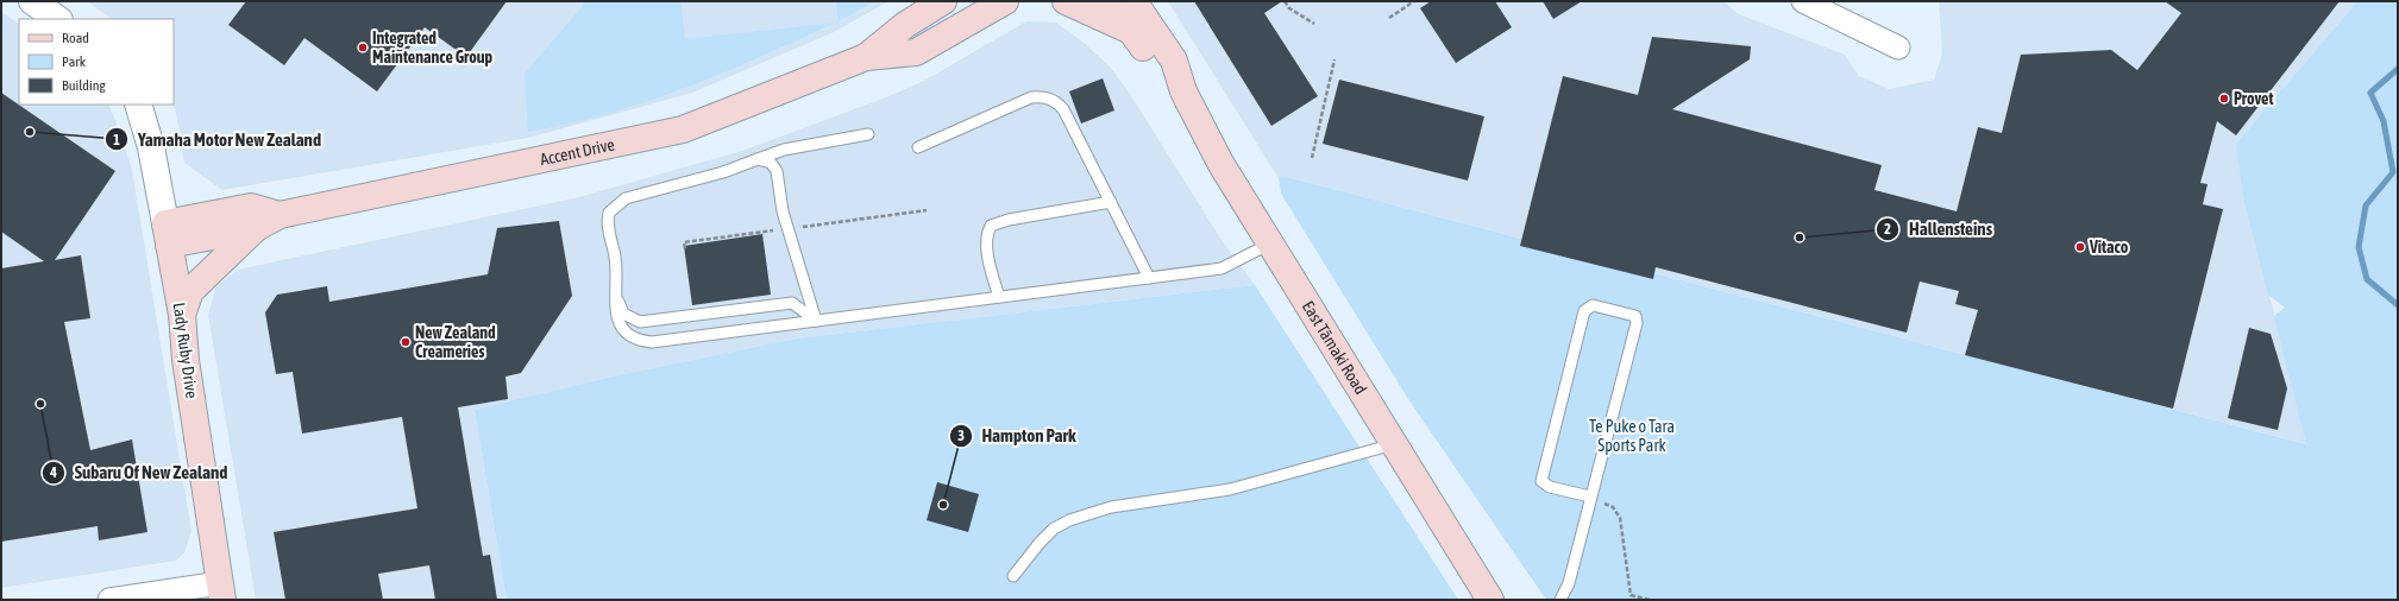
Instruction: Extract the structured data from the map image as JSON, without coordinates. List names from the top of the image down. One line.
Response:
{"streets":{"main road":["Accent Drive","East Tāmaki Road","Lady Ruby Drive"]},"crossings":[["Accent Drive","Lady Ruby Drive"]],"parks":["Te Puke o Tara Sports Park"],"places":["Integrated Maintenance Group","Provet","Yamaha Motor New Zealand","Hallensteins","Vitaco","New Zealand Creameries","Subaru Of New Zealand","Hampton Park"],"legend":["Road","Park","Building"]}
